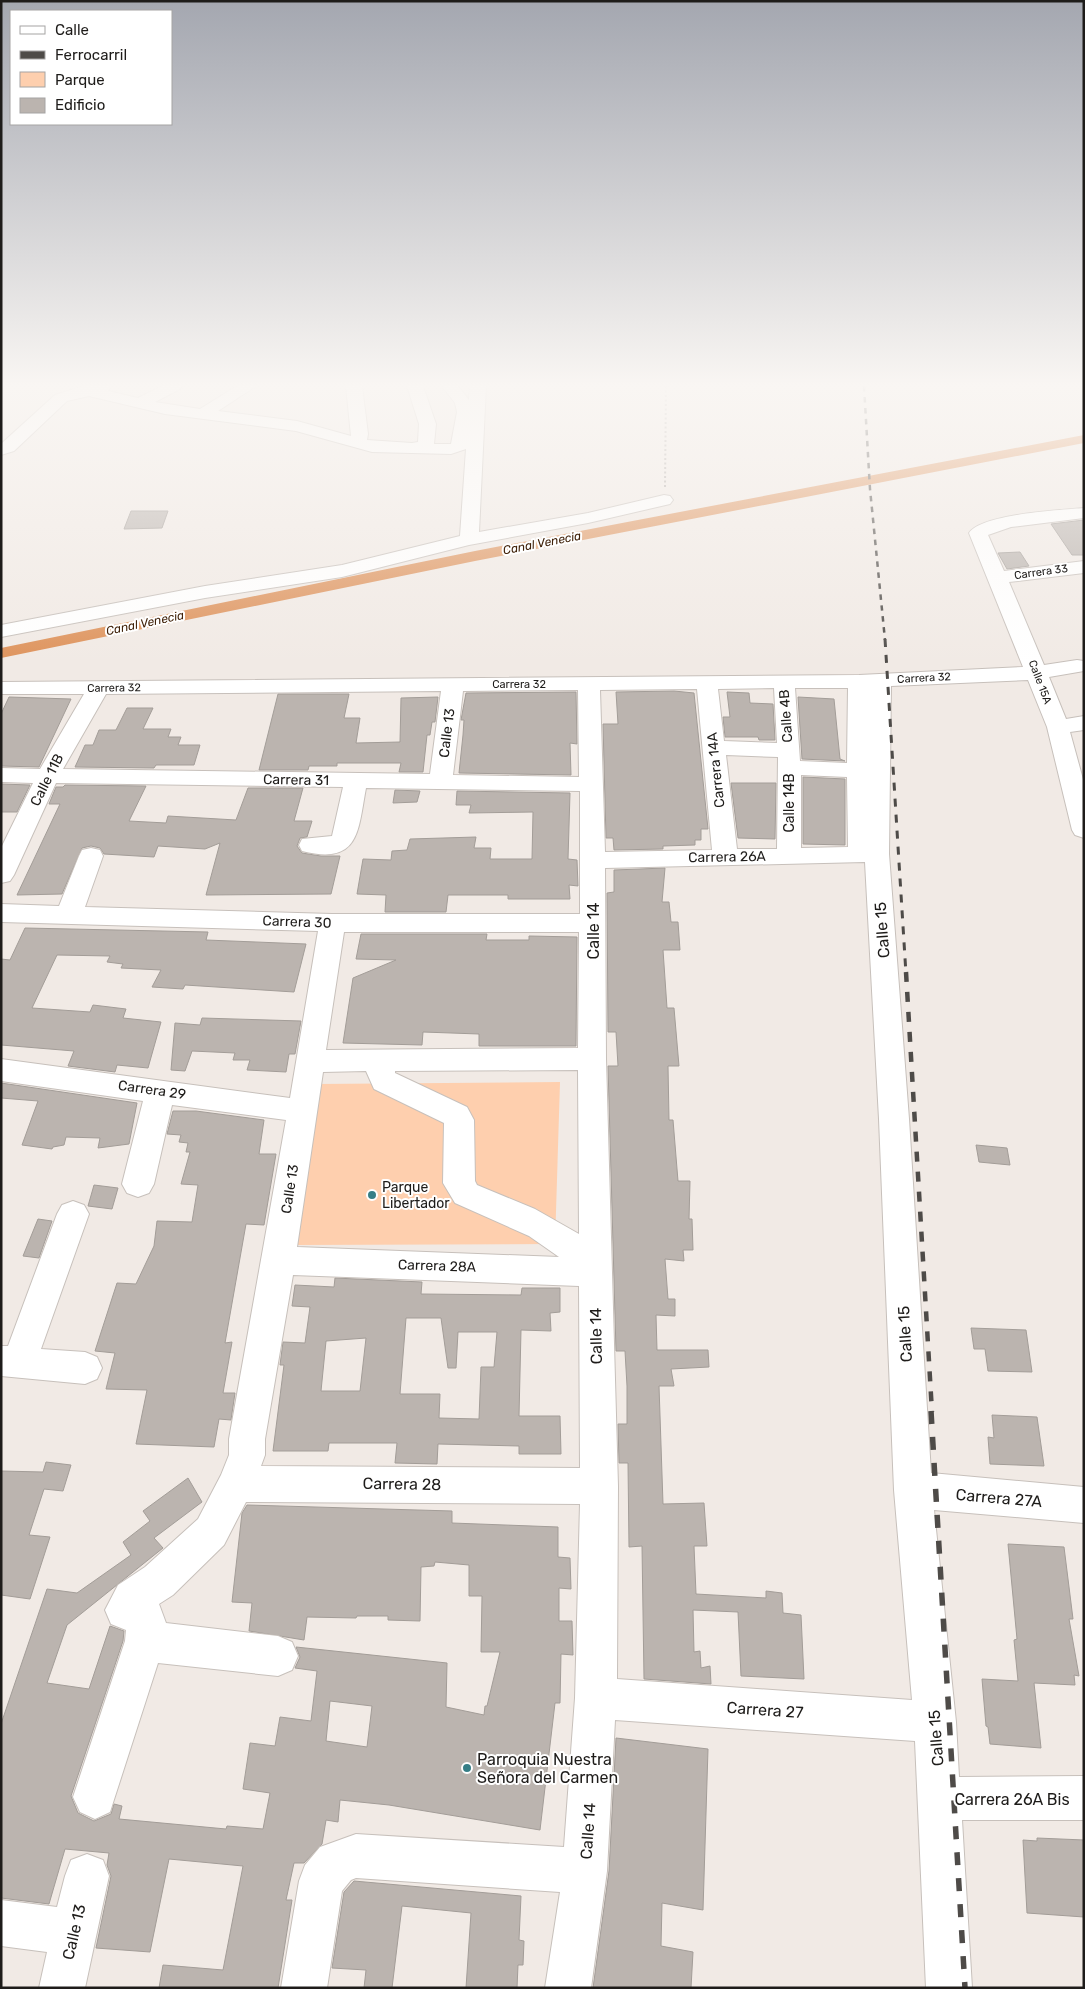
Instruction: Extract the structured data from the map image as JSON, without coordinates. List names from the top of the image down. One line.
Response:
{"streets":{"street":["Carrera 33","Carrera 32","Calle 15A","Calle 4B","Calle 13","Carrera 14A","Calle 11B","Carrera 31","Calle 14B","Carrera 26A","Carrera 30","Calle 15","Calle 14","Carrera 29","Carrera 28A","Carrera 28","Carrera 27A","Carrera 27","Carrera 26A Bis"]},"crossings":[["Carrera 33","Calle 15A"],["Carrera 32","Calle 15A"],["Carrera 32","Calle 4B"],["Carrera 32","Calle 13"],["Carrera 32","Carrera 14A"],["Carrera 32","Calle 11B"],["Carrera 32","Calle 15"],["Carrera 32","Calle 14"],["Calle 4B","Calle 14B"],["Calle 13","Carrera 31"],["Calle 13","Carrera 30"],["Calle 13","Carrera 29"],["Calle 13","Carrera 28A"],["Calle 13","Carrera 28"],["Carrera 14A","Carrera 26A"],["Calle 11B","Carrera 31"],["Carrera 31","Calle 14"],["Calle 14B","Carrera 26A"],["Carrera 26A","Calle 14"],["Carrera 30","Calle 14"],["Calle 15","Carrera 27A"],["Calle 15","Carrera 27"],["Calle 15","Carrera 26A Bis"],["Calle 14","Carrera 28A"],["Calle 14","Carrera 28"],["Calle 14","Carrera 27"]],"water":["Canal Venecia"],"places":["Parque Libertador","Parroquia Nuestra Señora del Carmen"],"legend":["Calle","Ferrocarril","Parque","Edificio"]}
